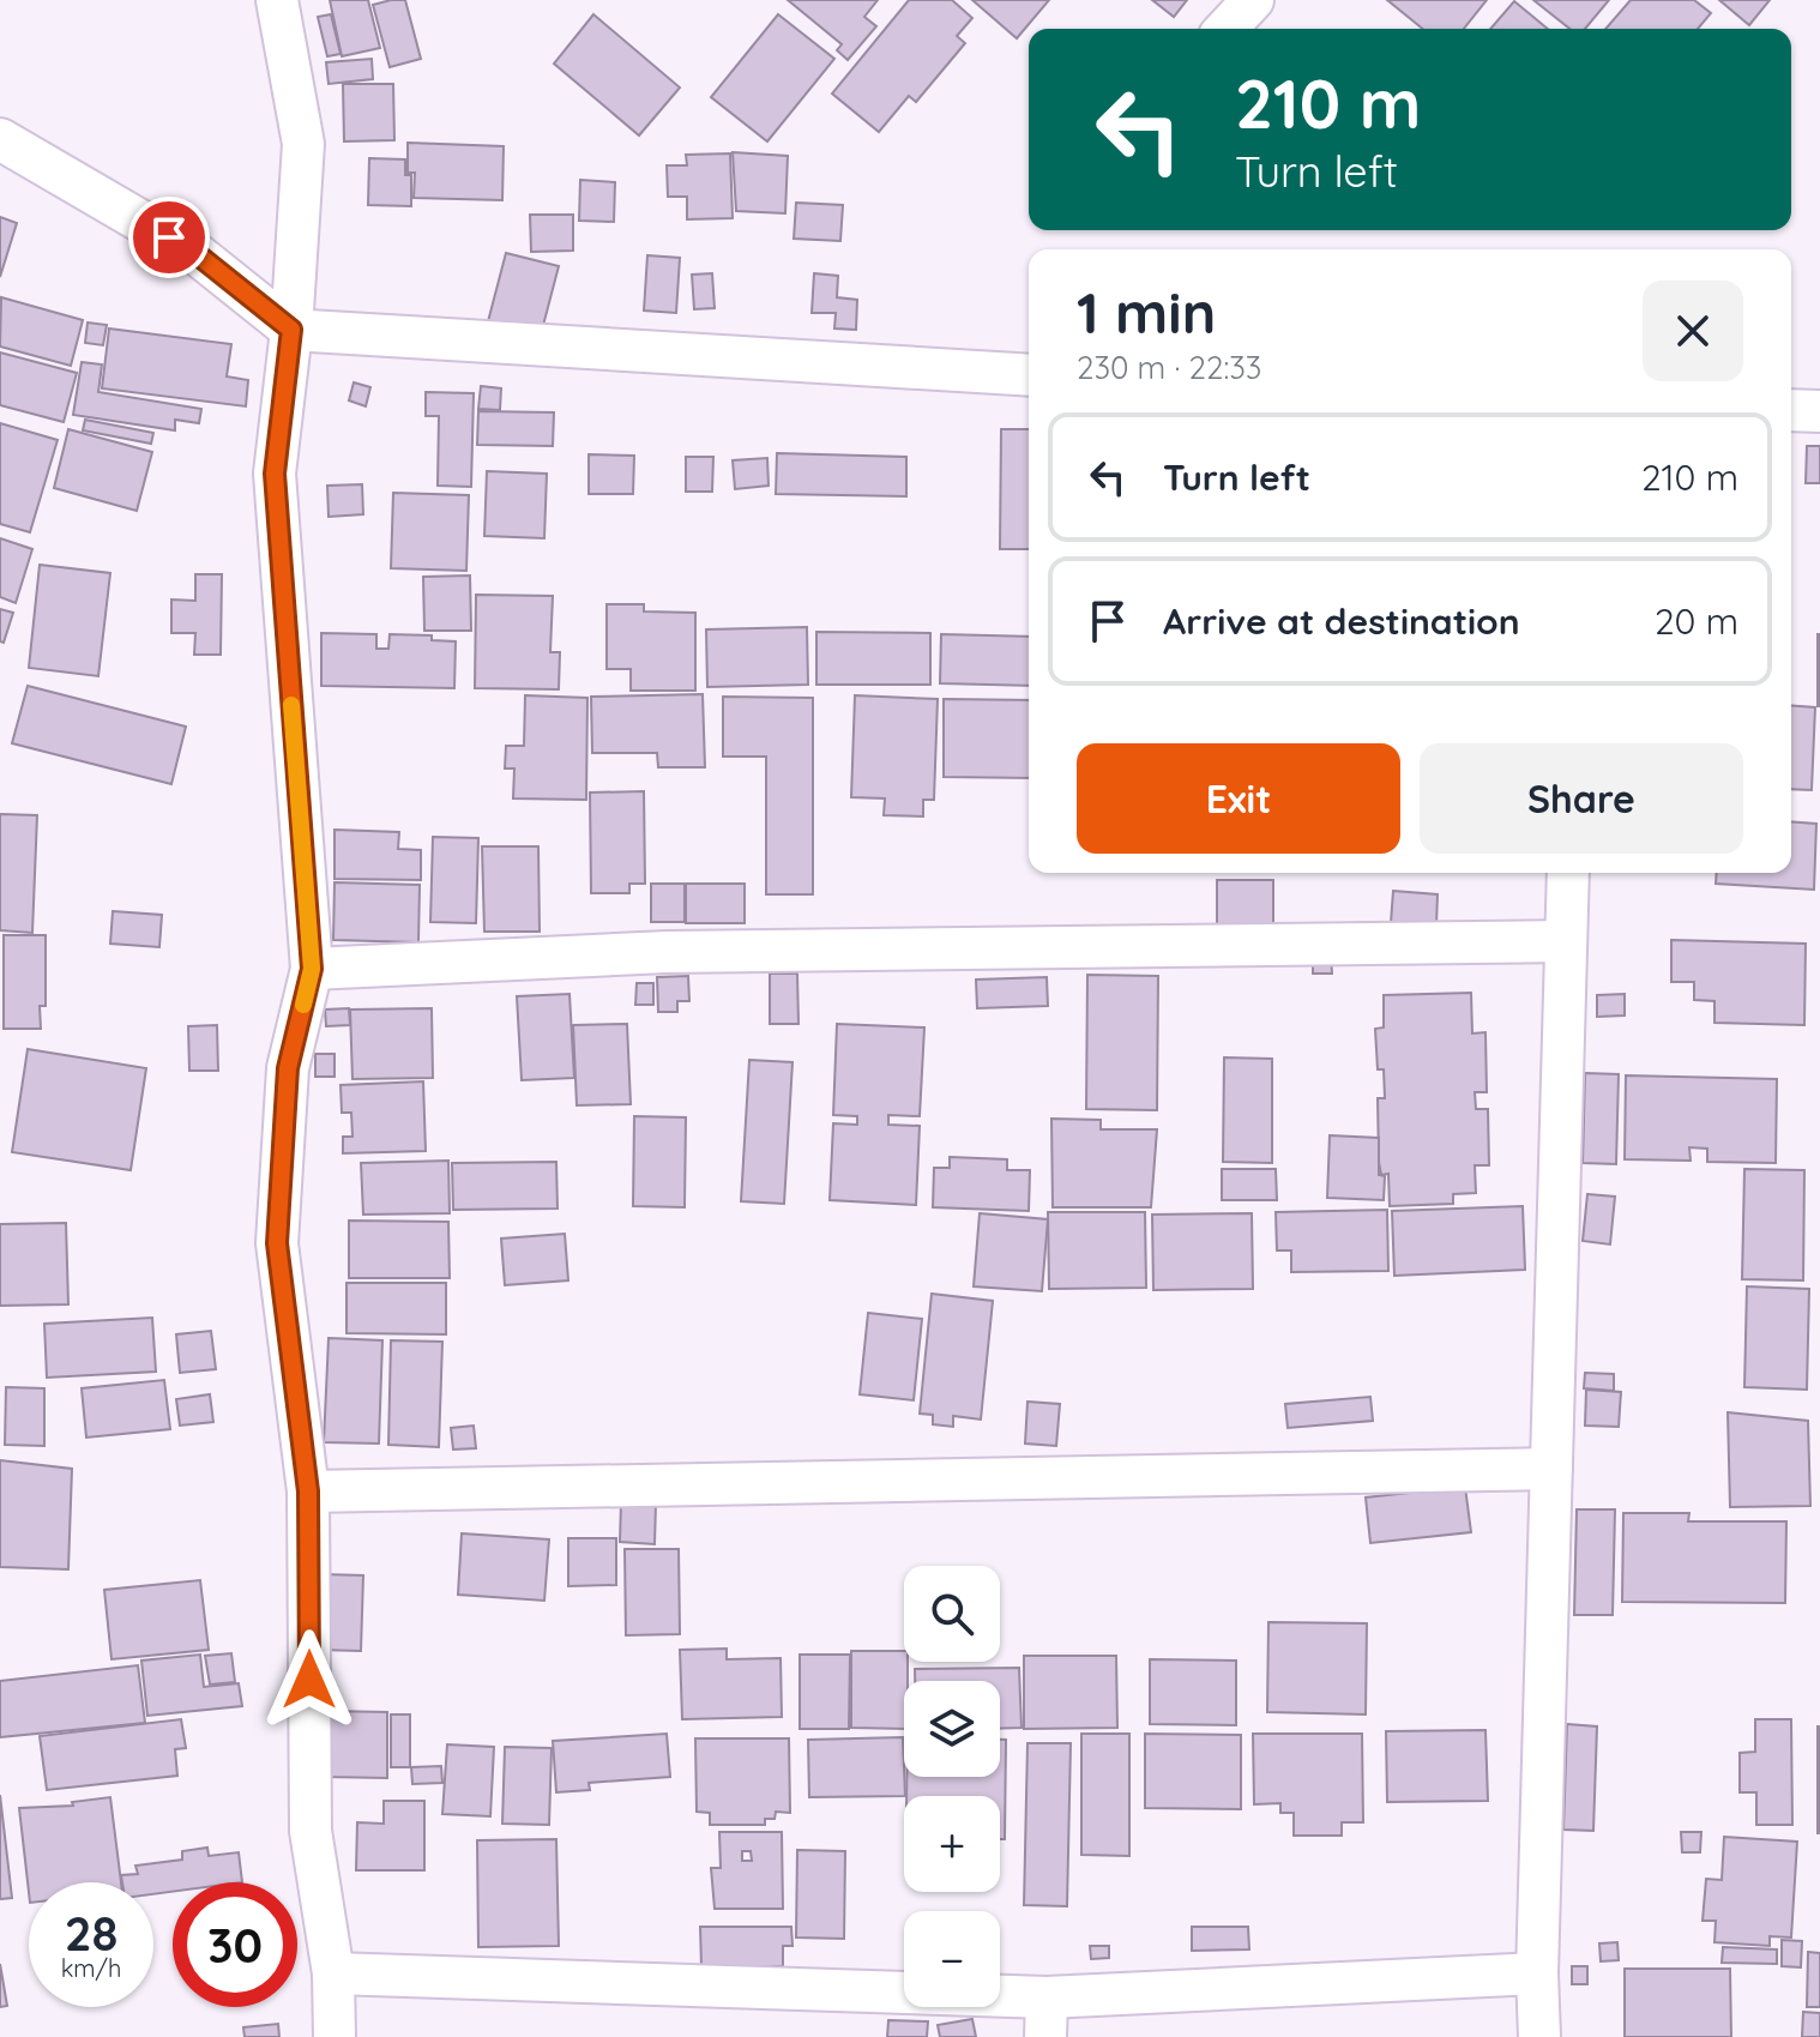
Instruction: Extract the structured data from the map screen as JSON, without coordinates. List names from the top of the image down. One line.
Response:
{"page":{"turn":["210 m","Turn left"],"heading":["1 min","230 m · 22:33"],"list":[{"name":"Turn left","value":"210 m"},{"name":"Arrive at destination","value":"20 m"}],"buttons":["Exit","Share"],"map_buttons":["+","−"],"speed":"28 km/h","limit":"30"}}
